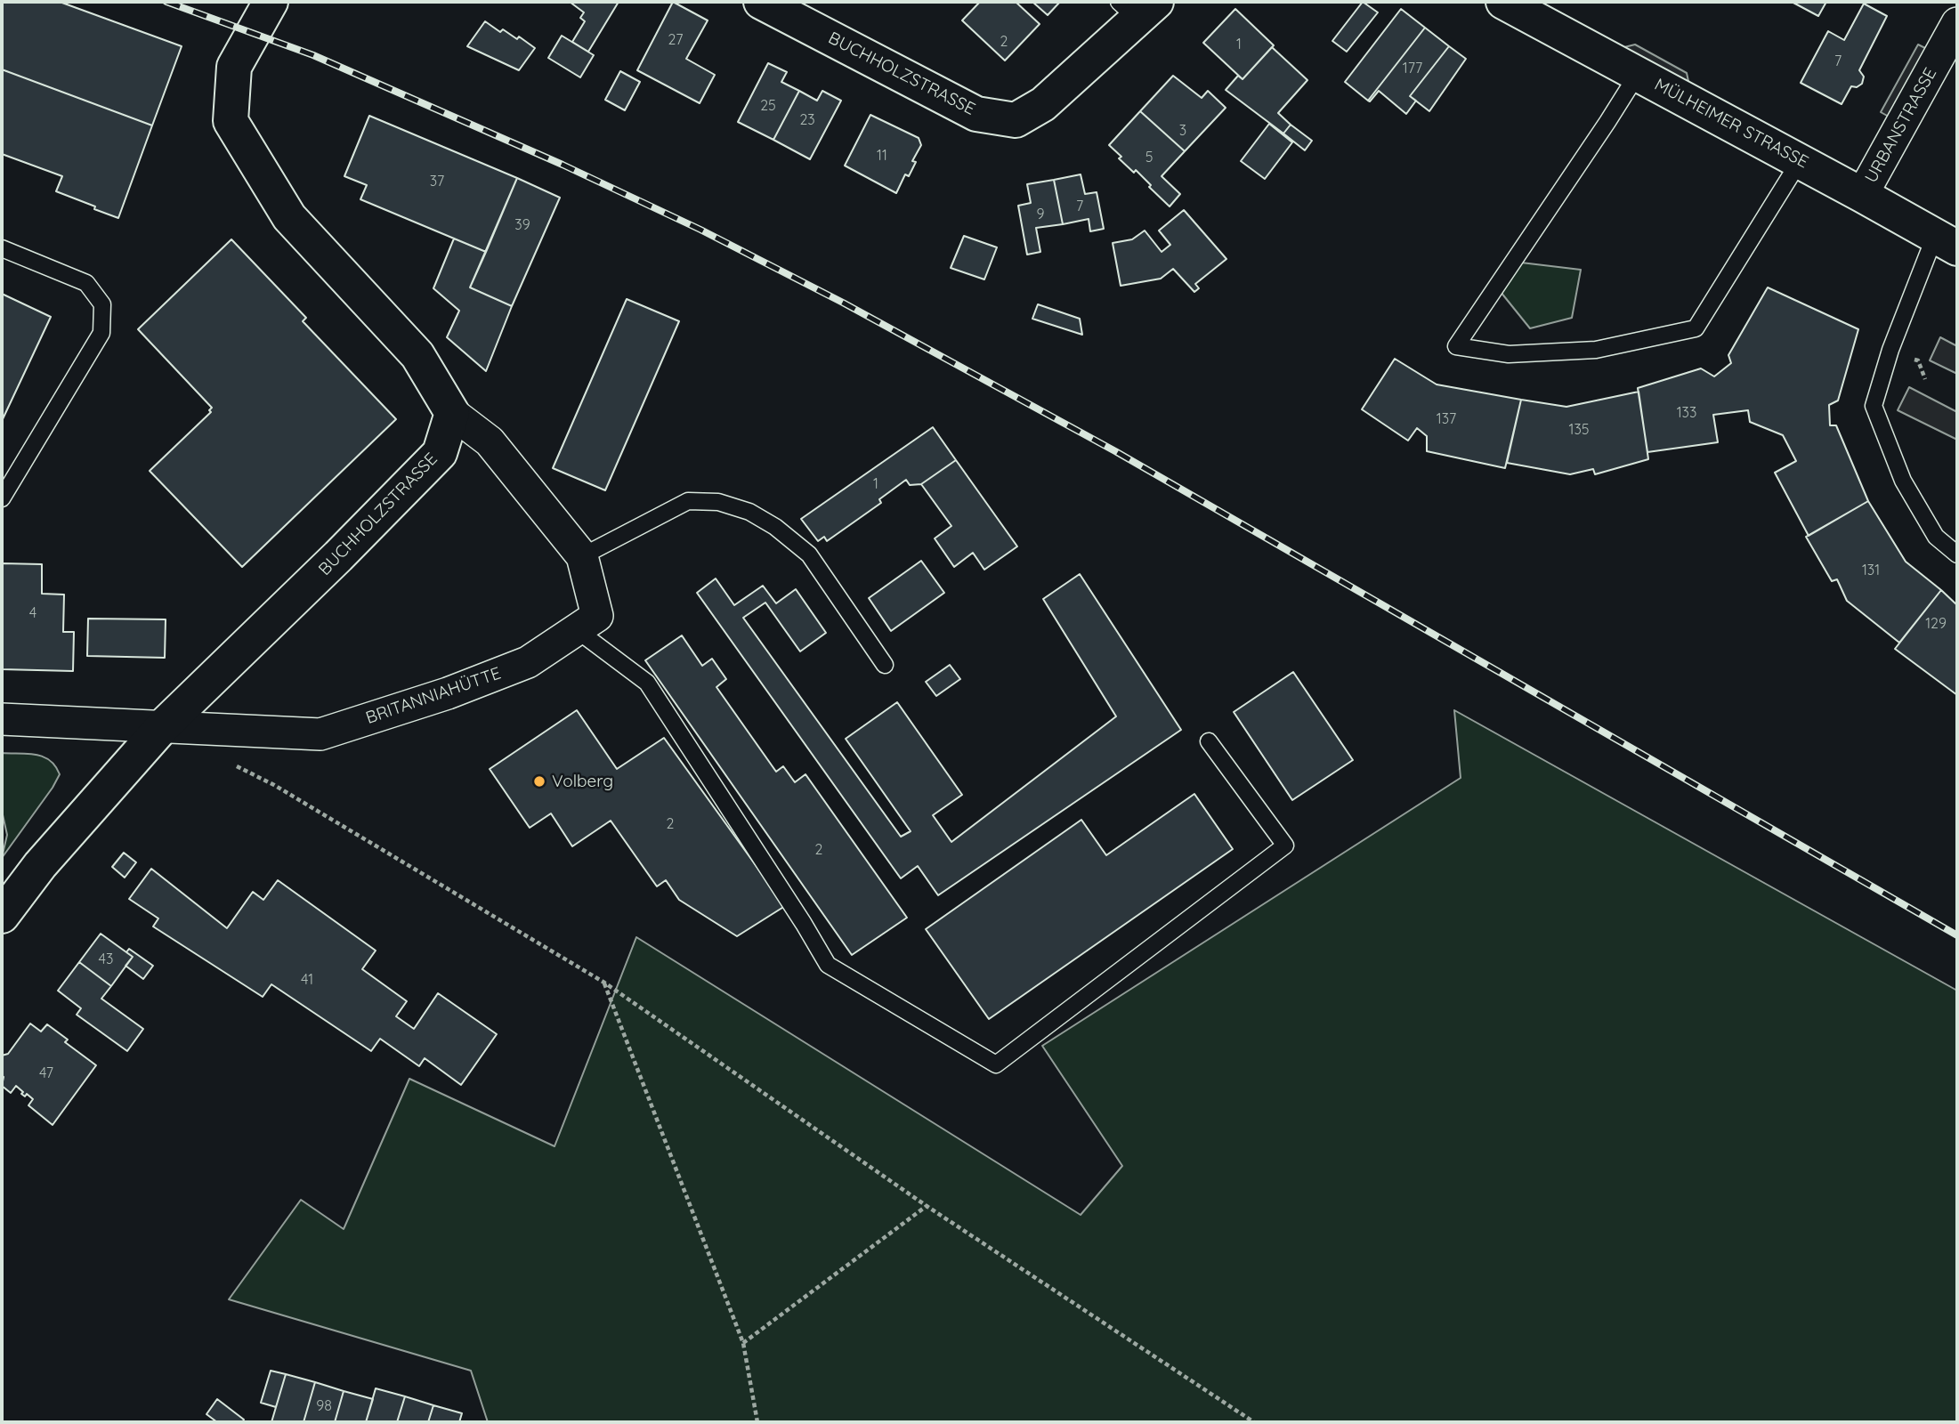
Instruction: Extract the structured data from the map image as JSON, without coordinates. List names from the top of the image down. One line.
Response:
{"streets":{"street":["BUCHHOLZSTRASSE","MÜLHEIMER STRASSE","URBANSTRASSE","BRITANNIAHÜTTE"]},"crossings":[["BUCHHOLZSTRASSE","BRITANNIAHÜTTE"],["MÜLHEIMER STRASSE","URBANSTRASSE"]],"places":["Volberg"],"house_numbers":["27","2","1","7","177","25","23","3","11","5","37","7","9","39","133","137","135","1","131","4","129","2","2","43","41","47","98"]}
